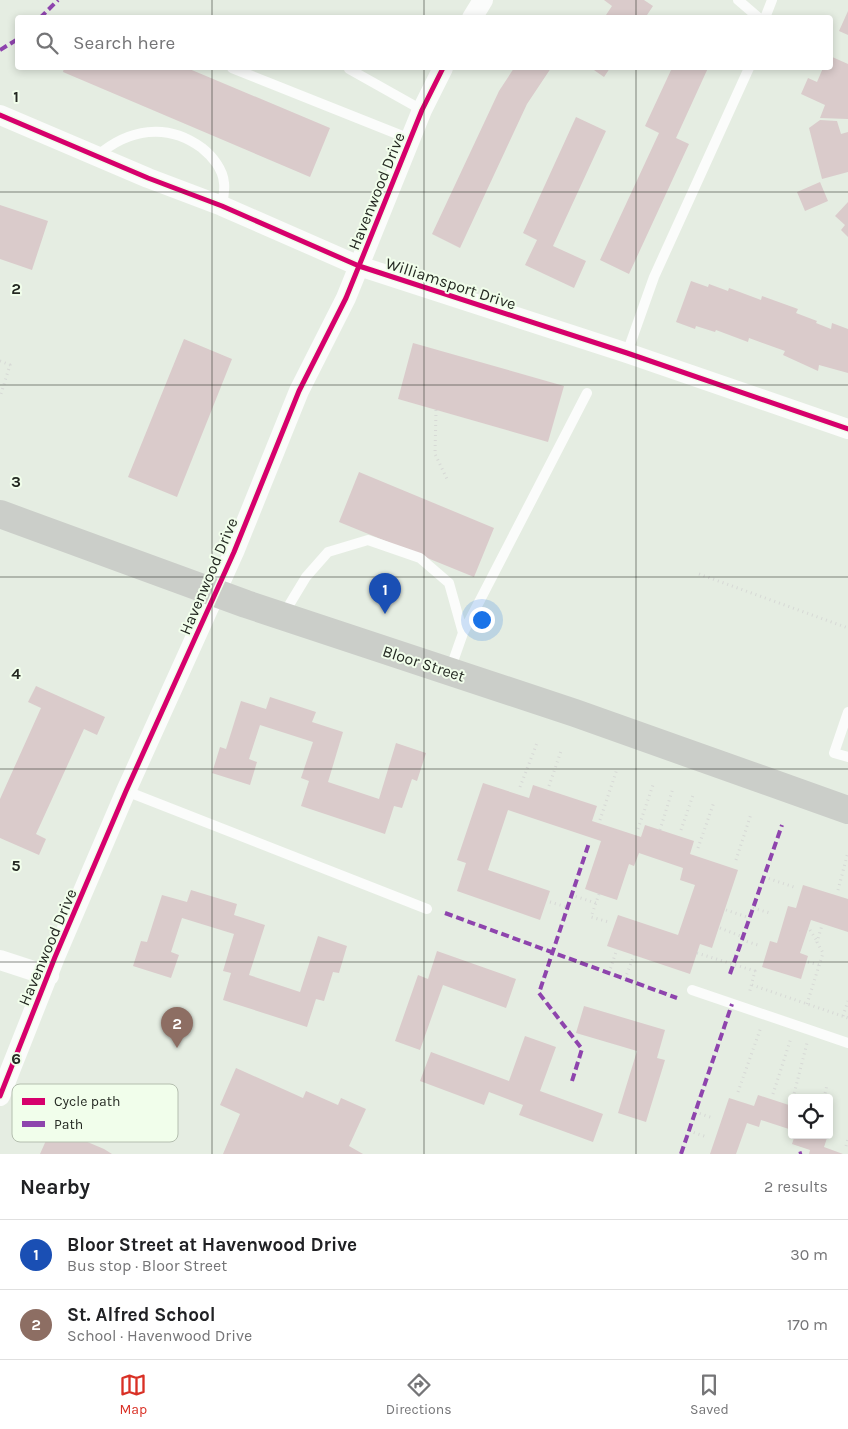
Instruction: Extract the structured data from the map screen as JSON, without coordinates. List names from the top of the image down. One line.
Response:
{"streets":{"main road":["Bloor Street"],"street":["Havenwood Drive","Williamsport Drive"]},"crossings":[["Havenwood Drive","Williamsport Drive"],["Havenwood Drive","Bloor Street"]],"legend":["Cycle path","Path"],"page":{"search":"Search here","pins":["1","2"],"heading":["Nearby","2 results"],"list":[{"mark":"1","name":"Bloor Street at Havenwood Drive","note":"Bus stop · Bloor Street","value":"30 m"},{"mark":"2","name":"St. Alfred School","note":"School · Havenwood Drive","value":"170 m"}],"nav":["Map","Directions","Saved"]},"grid":{"rows":["1","2","3","4","5","6"]}}
